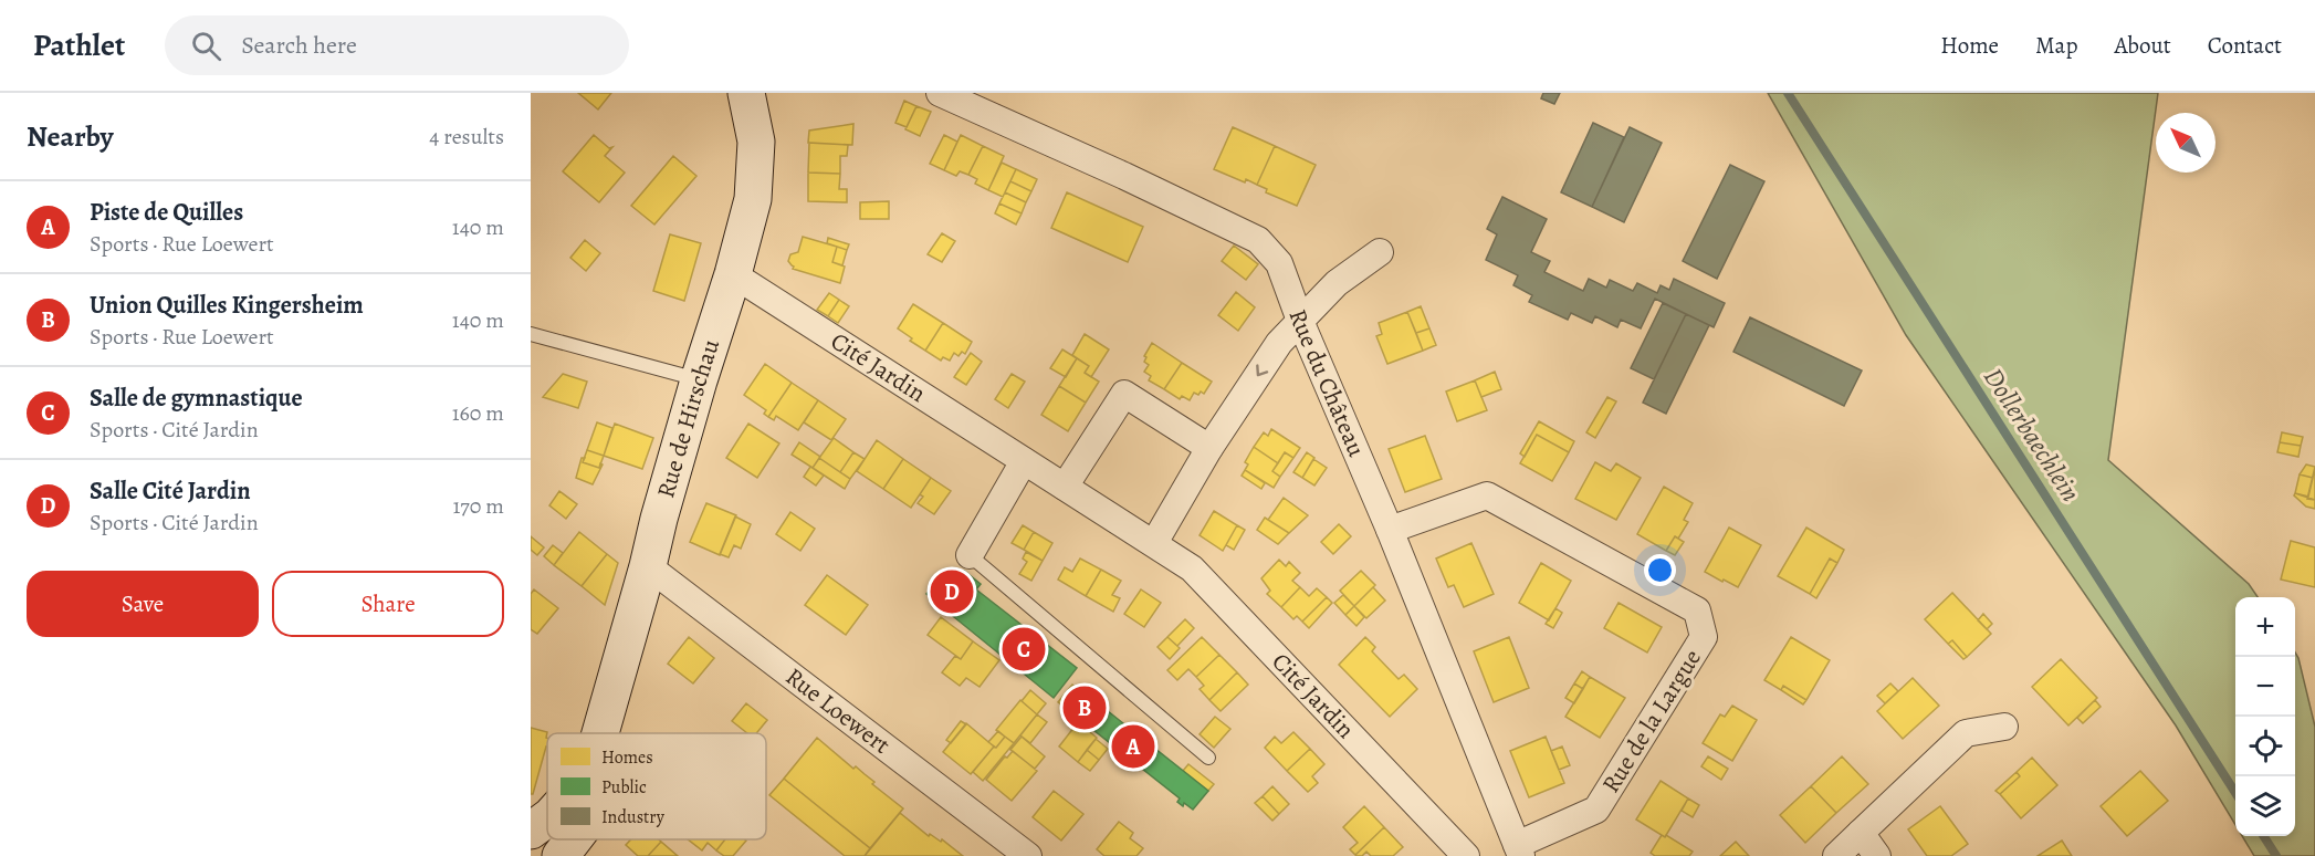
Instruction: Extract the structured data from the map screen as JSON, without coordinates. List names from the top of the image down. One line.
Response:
{"streets":{"main road":["Rue de Hirschau"],"street":["Cité Jardin","Rue du Château","Rue Loewert","Rue de la Largue"]},"crossings":[["Cité Jardin","Rue de Hirschau"],["Rue du Château","Rue de la Largue"],["Rue de Hirschau","Rue Loewert"]],"water":["Dollerbaechlein"],"legend":["Homes","Public","Industry"],"north":"top left","page":{"header":"Pathlet","search":"Search here","nav":["Home","Map","About","Contact"],"heading":["Nearby","4 results"],"list":[{"mark":"A","name":"Piste de Quilles","note":"Sports · Rue Loewert","value":"140 m"},{"mark":"B","name":"Union Quilles Kingersheim","note":"Sports · Rue Loewert","value":"140 m"},{"mark":"C","name":"Salle de gymnastique","note":"Sports · Cité Jardin","value":"160 m"},{"mark":"D","name":"Salle Cité Jardin","note":"Sports · Cité Jardin","value":"170 m"}],"buttons":["Save","Share"],"pins":["D","C","B","A"],"map_buttons":["+","−"]}}
